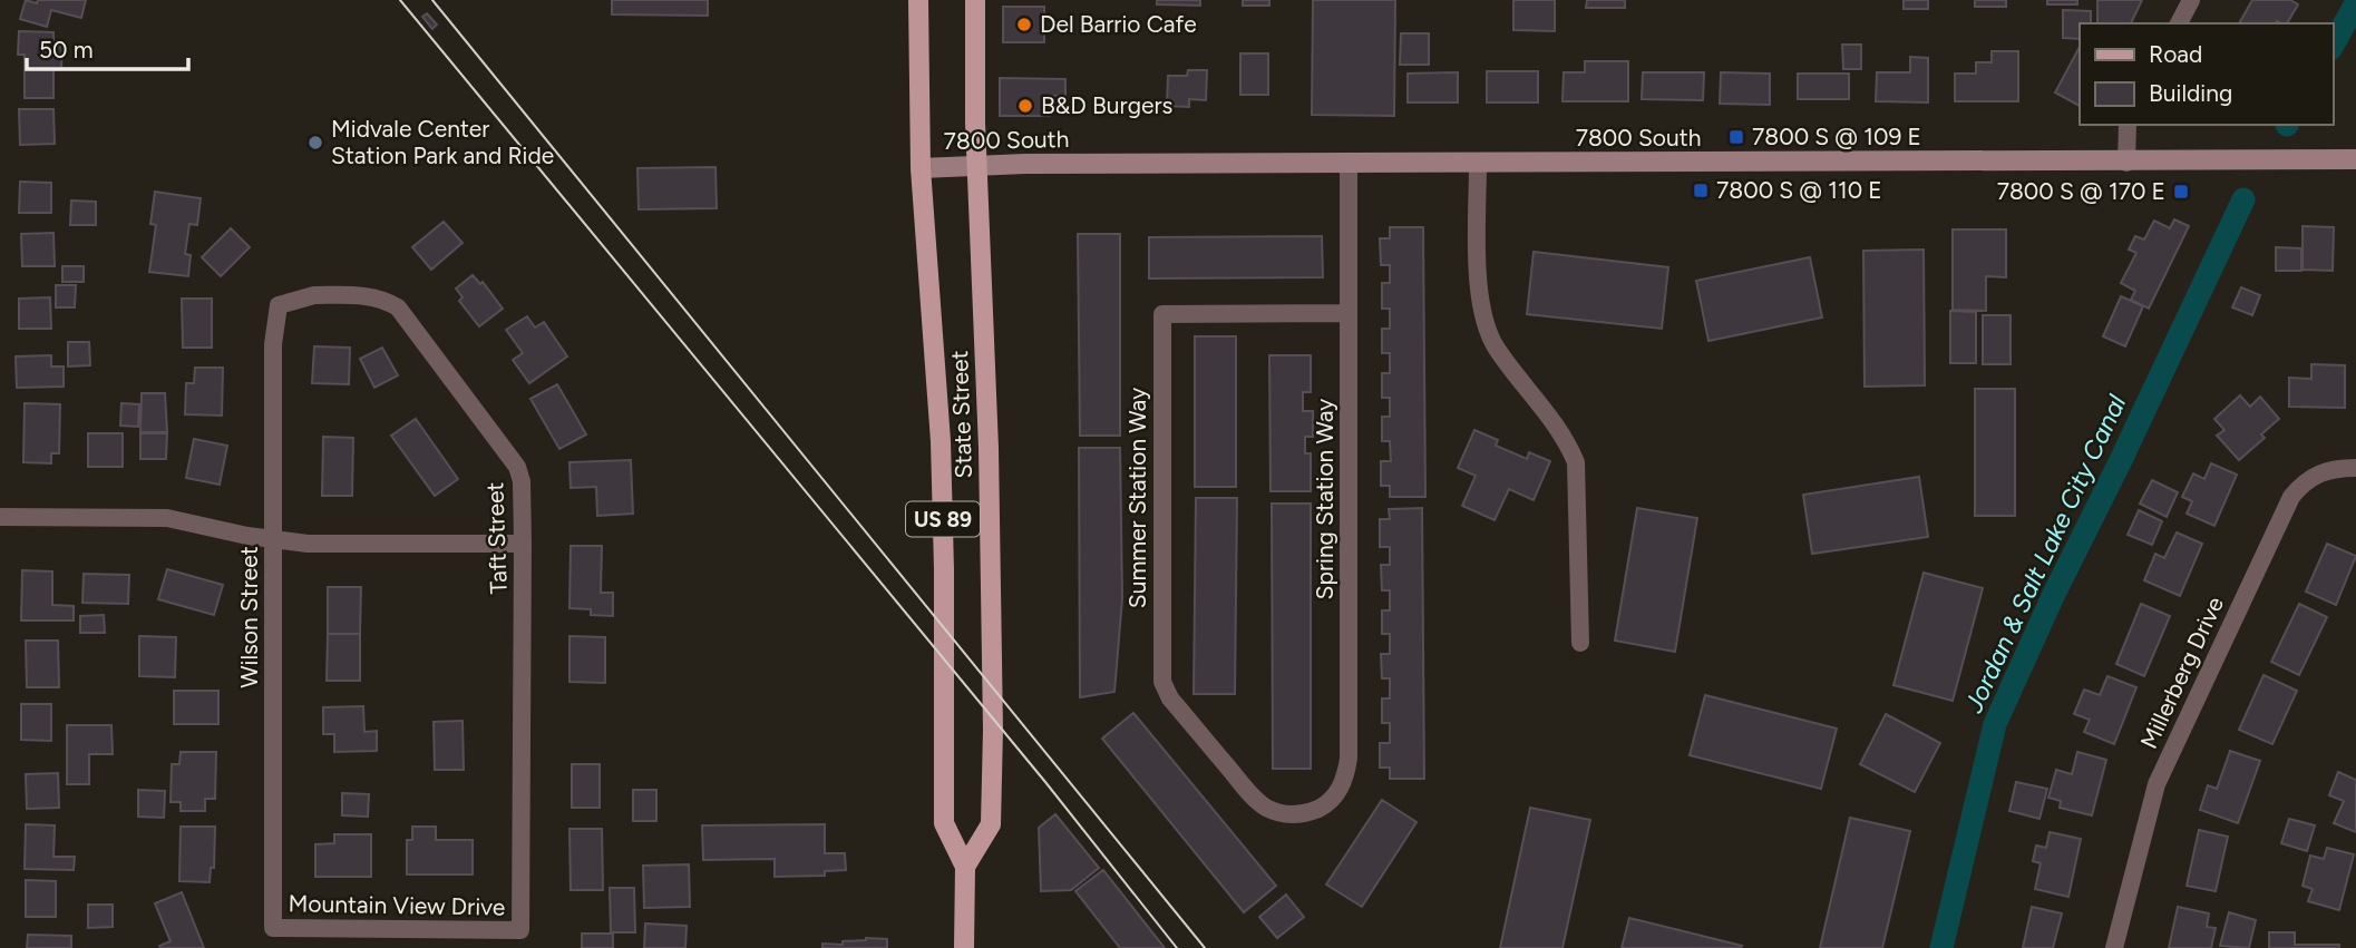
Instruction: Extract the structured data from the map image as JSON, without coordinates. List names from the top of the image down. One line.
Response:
{"streets":{"main road":["7800 South","State Street","US 89"],"street":["Summer Station Way","Spring Station Way","Taft Street","Wilson Street","Millerberg Drive","Mountain View Drive"]},"crossings":[["7800 South","State Street"],["7800 South","Spring Station Way"],["Summer Station Way","Spring Station Way"],["Taft Street","Wilson Street"],["Taft Street","Mountain View Drive"],["Wilson Street","Mountain View Drive"]],"water":["Jordan & Salt Lake City Canal"],"places":{"other":["Del Barrio Cafe","B&D Burgers","Midvale Center Station Park and Ride"],"transit":["7800 S @ 109 E","7800 S @ 110 E","7800 S @ 170 E"]},"legend":["Road","Building"],"scale_bar":"50 m"}
